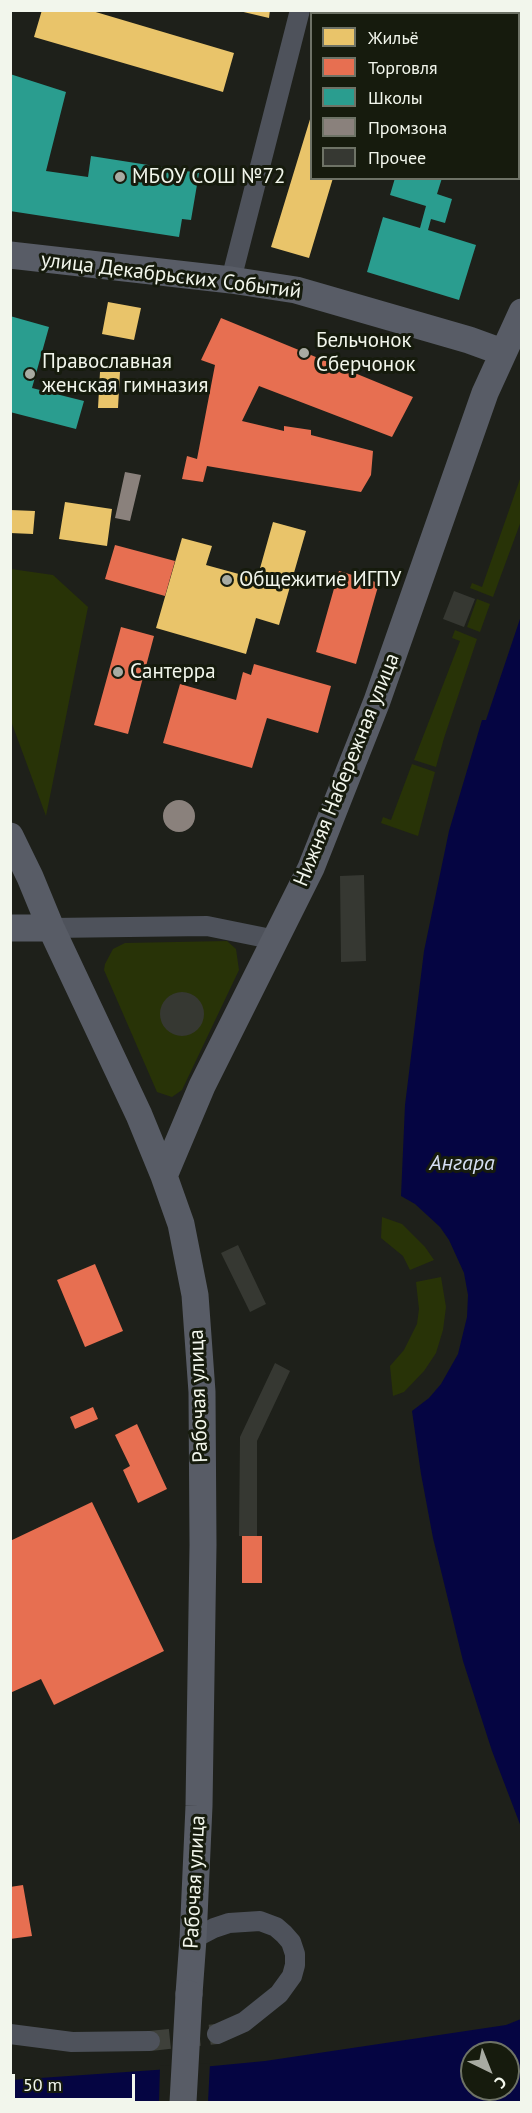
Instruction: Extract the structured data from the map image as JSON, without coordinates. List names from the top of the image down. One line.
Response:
{"streets":{"main road":["улица Декабрьских Событий","Нижняя Набережная улица","Рабочая улица"]},"crossings":[["улица Декабрьских Событий","Нижняя Набережная улица"],["Нижняя Набережная улица","Рабочая улица"]],"water":["Ангара"],"places":["МБОУ СОШ №72","Бельчонок Сберчонок","Православная женская гимназия","Общежитие ИГПУ","Сантерра"],"legend":["Жильё","Торговля","Школы","Промзона","Прочее"],"scale_bar":"50 m","north":"bottom right"}
